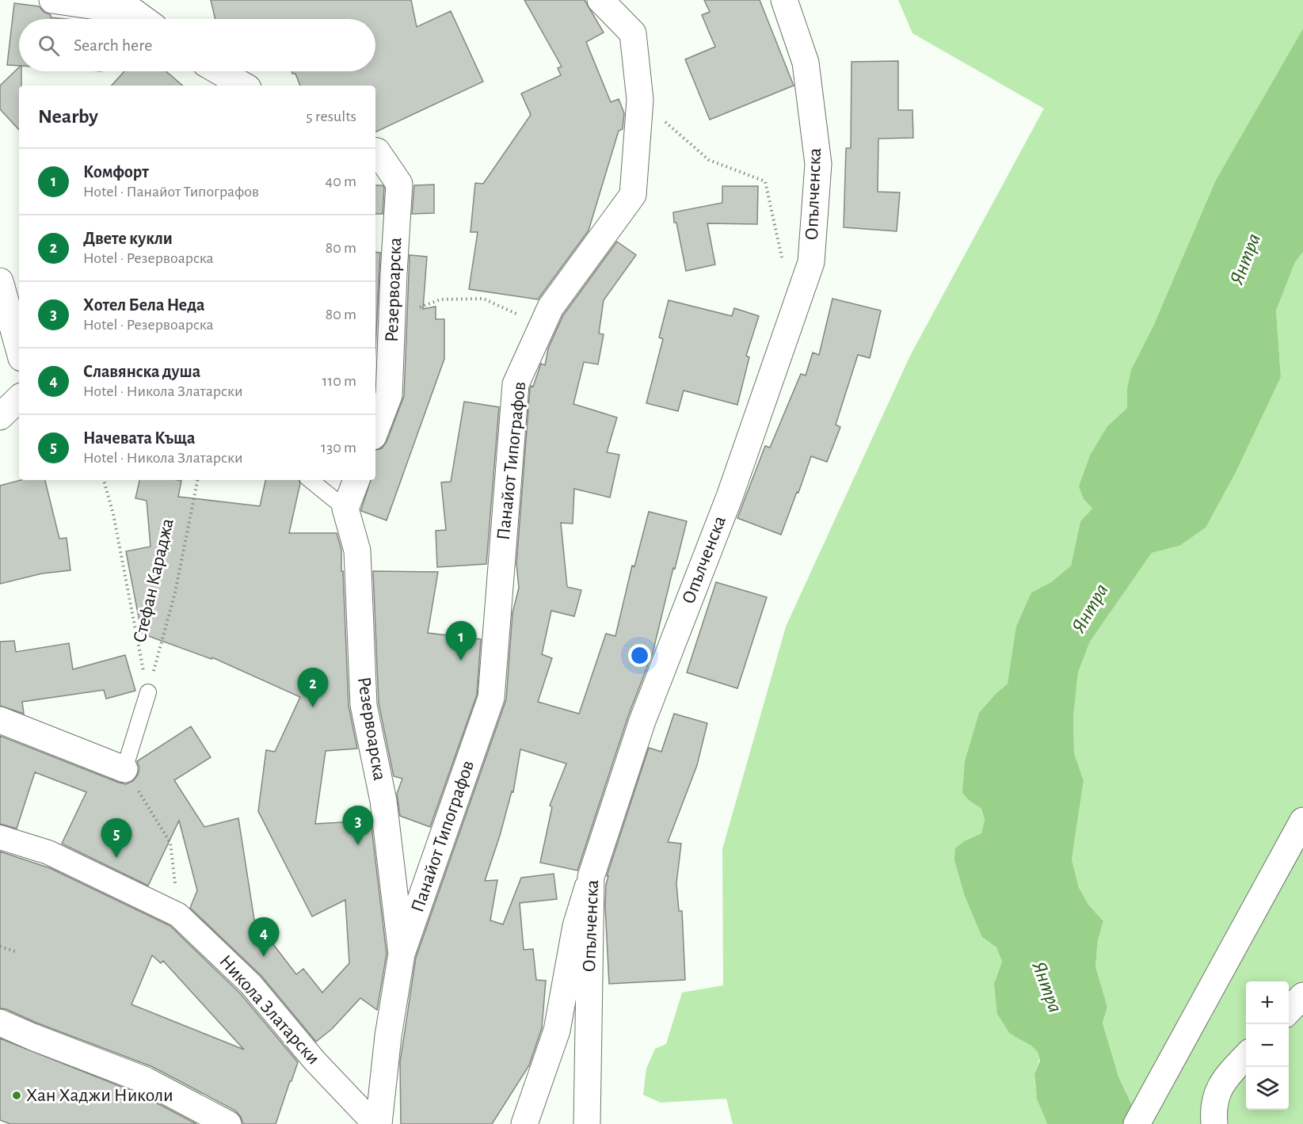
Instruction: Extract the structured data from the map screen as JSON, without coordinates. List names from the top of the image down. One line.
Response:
{"streets":{"street":["Опълченска","Резервоарска","Панайот Типографов","Никола Златарски"],"path":["Стефан Караджа"]},"crossings":[["Резервоарска","Панайот Типографов"],["Резервоарска","Никола Златарски"]],"water":["Янтра"],"places":["Хан Хаджи Николи"],"page":{"search":"Search here","heading":["Nearby","5 results"],"list":[{"mark":"1","name":"Комфорт","note":"Hotel · Панайот Типографов","value":"40 m"},{"mark":"2","name":"Двете кукли","note":"Hotel · Резервоарска","value":"80 m"},{"mark":"3","name":"Xотел Бела Неда","note":"Hotel · Резервоарска","value":"80 m"},{"mark":"4","name":"Славянска душа","note":"Hotel · Никола Златарски","value":"110 m"},{"mark":"5","name":"Начевата Къща","note":"Hotel · Никола Златарски","value":"130 m"}],"pins":["1","2","3","5","4"],"map_buttons":["+","−"]}}
